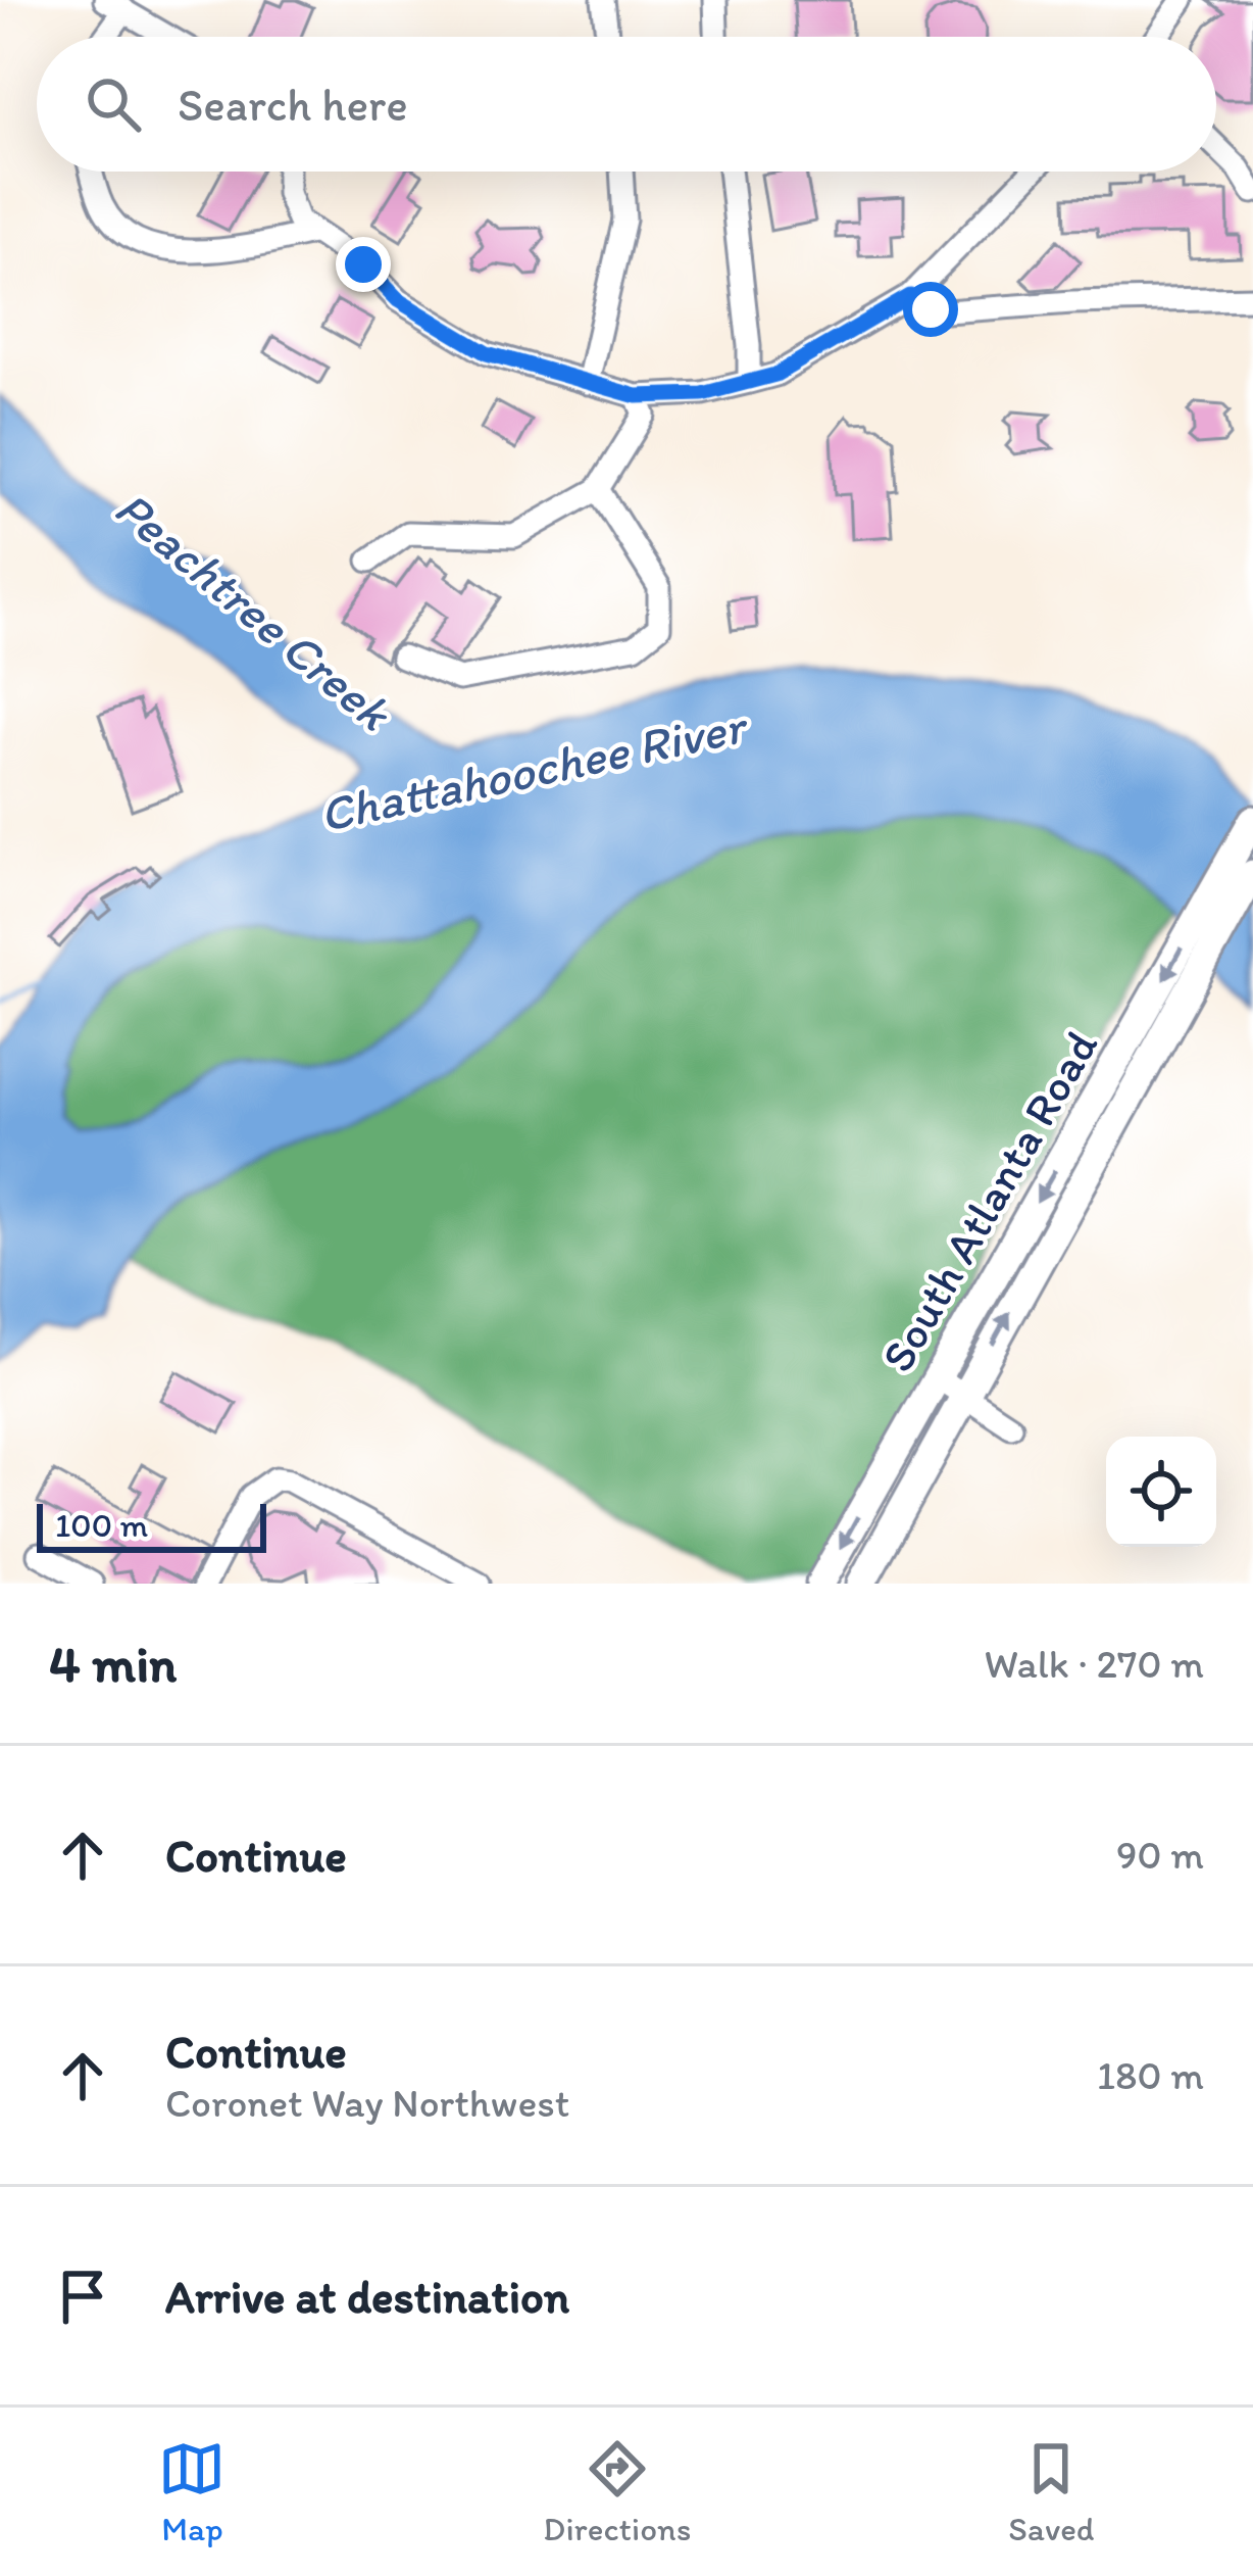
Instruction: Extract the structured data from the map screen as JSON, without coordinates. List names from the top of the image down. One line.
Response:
{"streets":{"main road":["South Atlanta Road"]},"water":["Peachtree Creek","Chattahoochee River"],"scale_bar":"100 m","page":{"search":"Search here","scale":"100 m","heading":["4 min","Walk · 270 m"],"list":[["Continue","90 m"],["Continue","Coronet Way Northwest","180 m"],"Arrive at destination"],"nav":["Map","Directions","Saved"]}}
